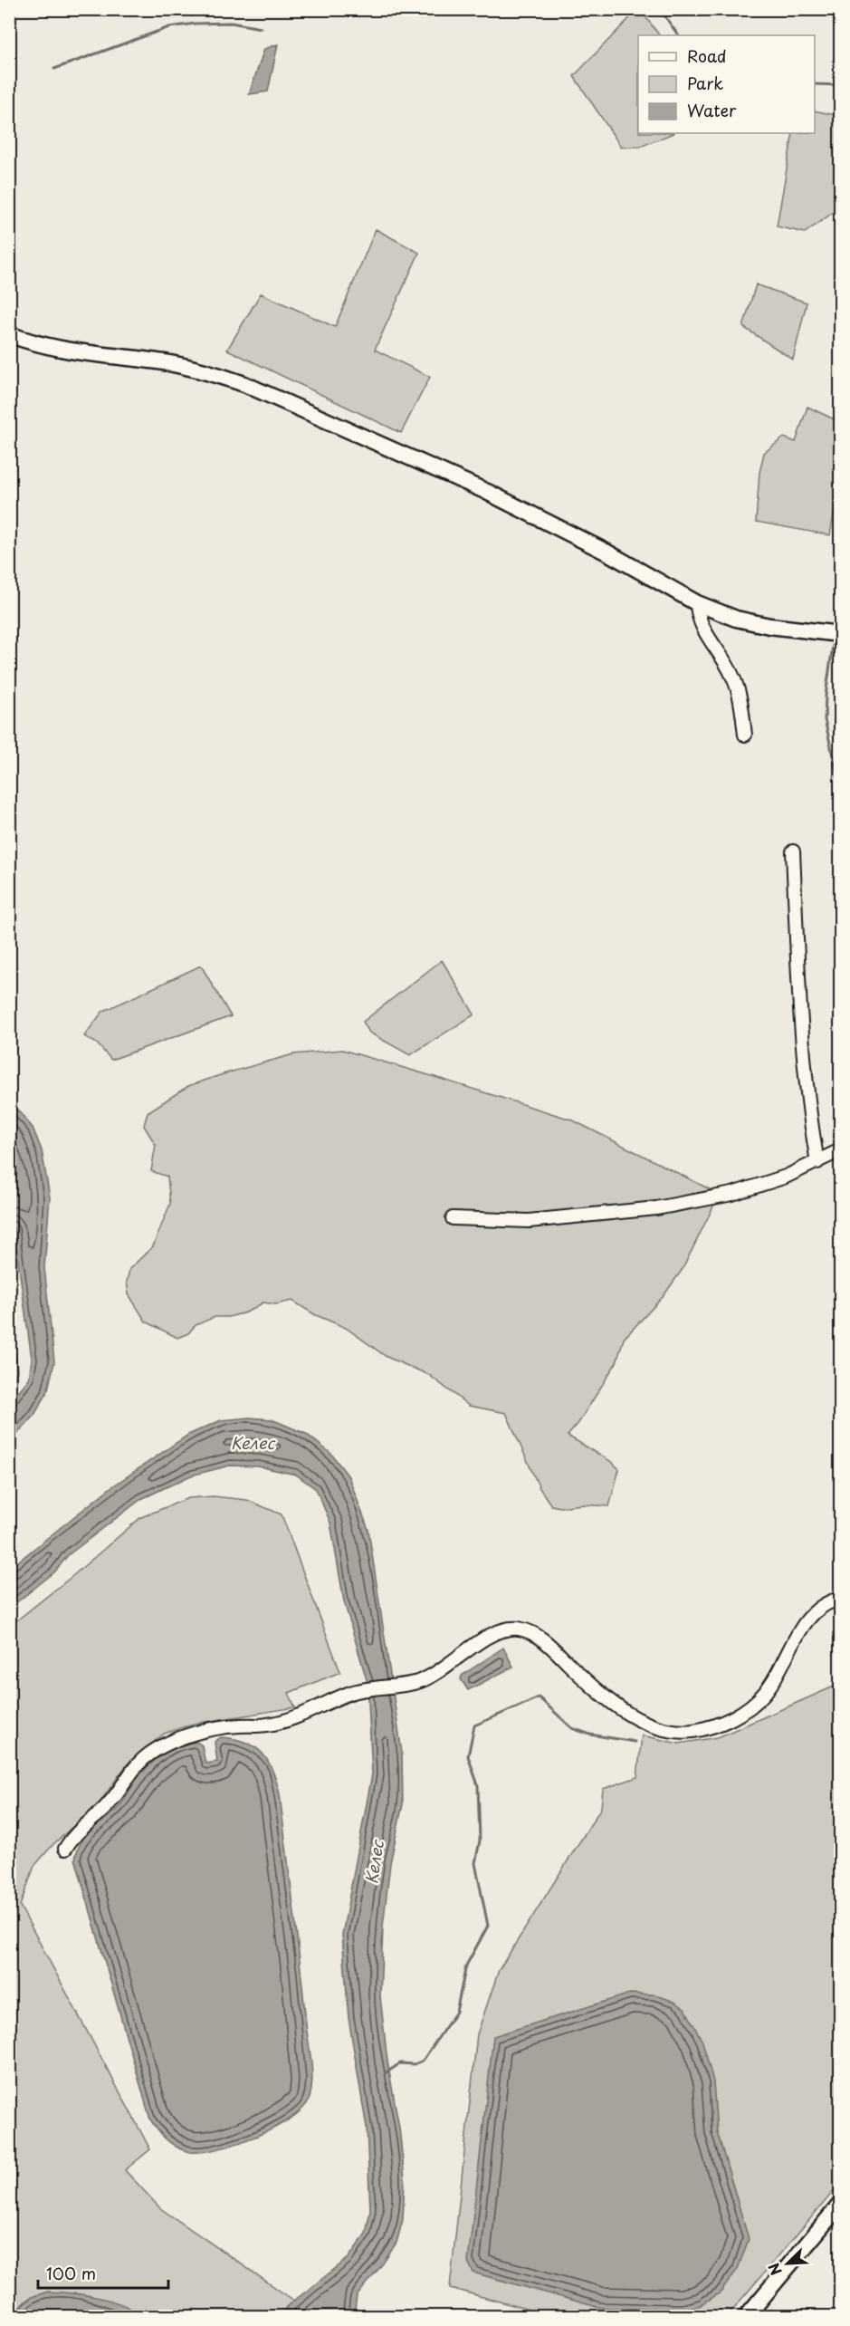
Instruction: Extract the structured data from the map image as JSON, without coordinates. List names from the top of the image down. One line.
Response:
{"water":["Келес"],"legend":["Road","Park","Water"],"scale_bar":"100 m","north":"bottom left"}
